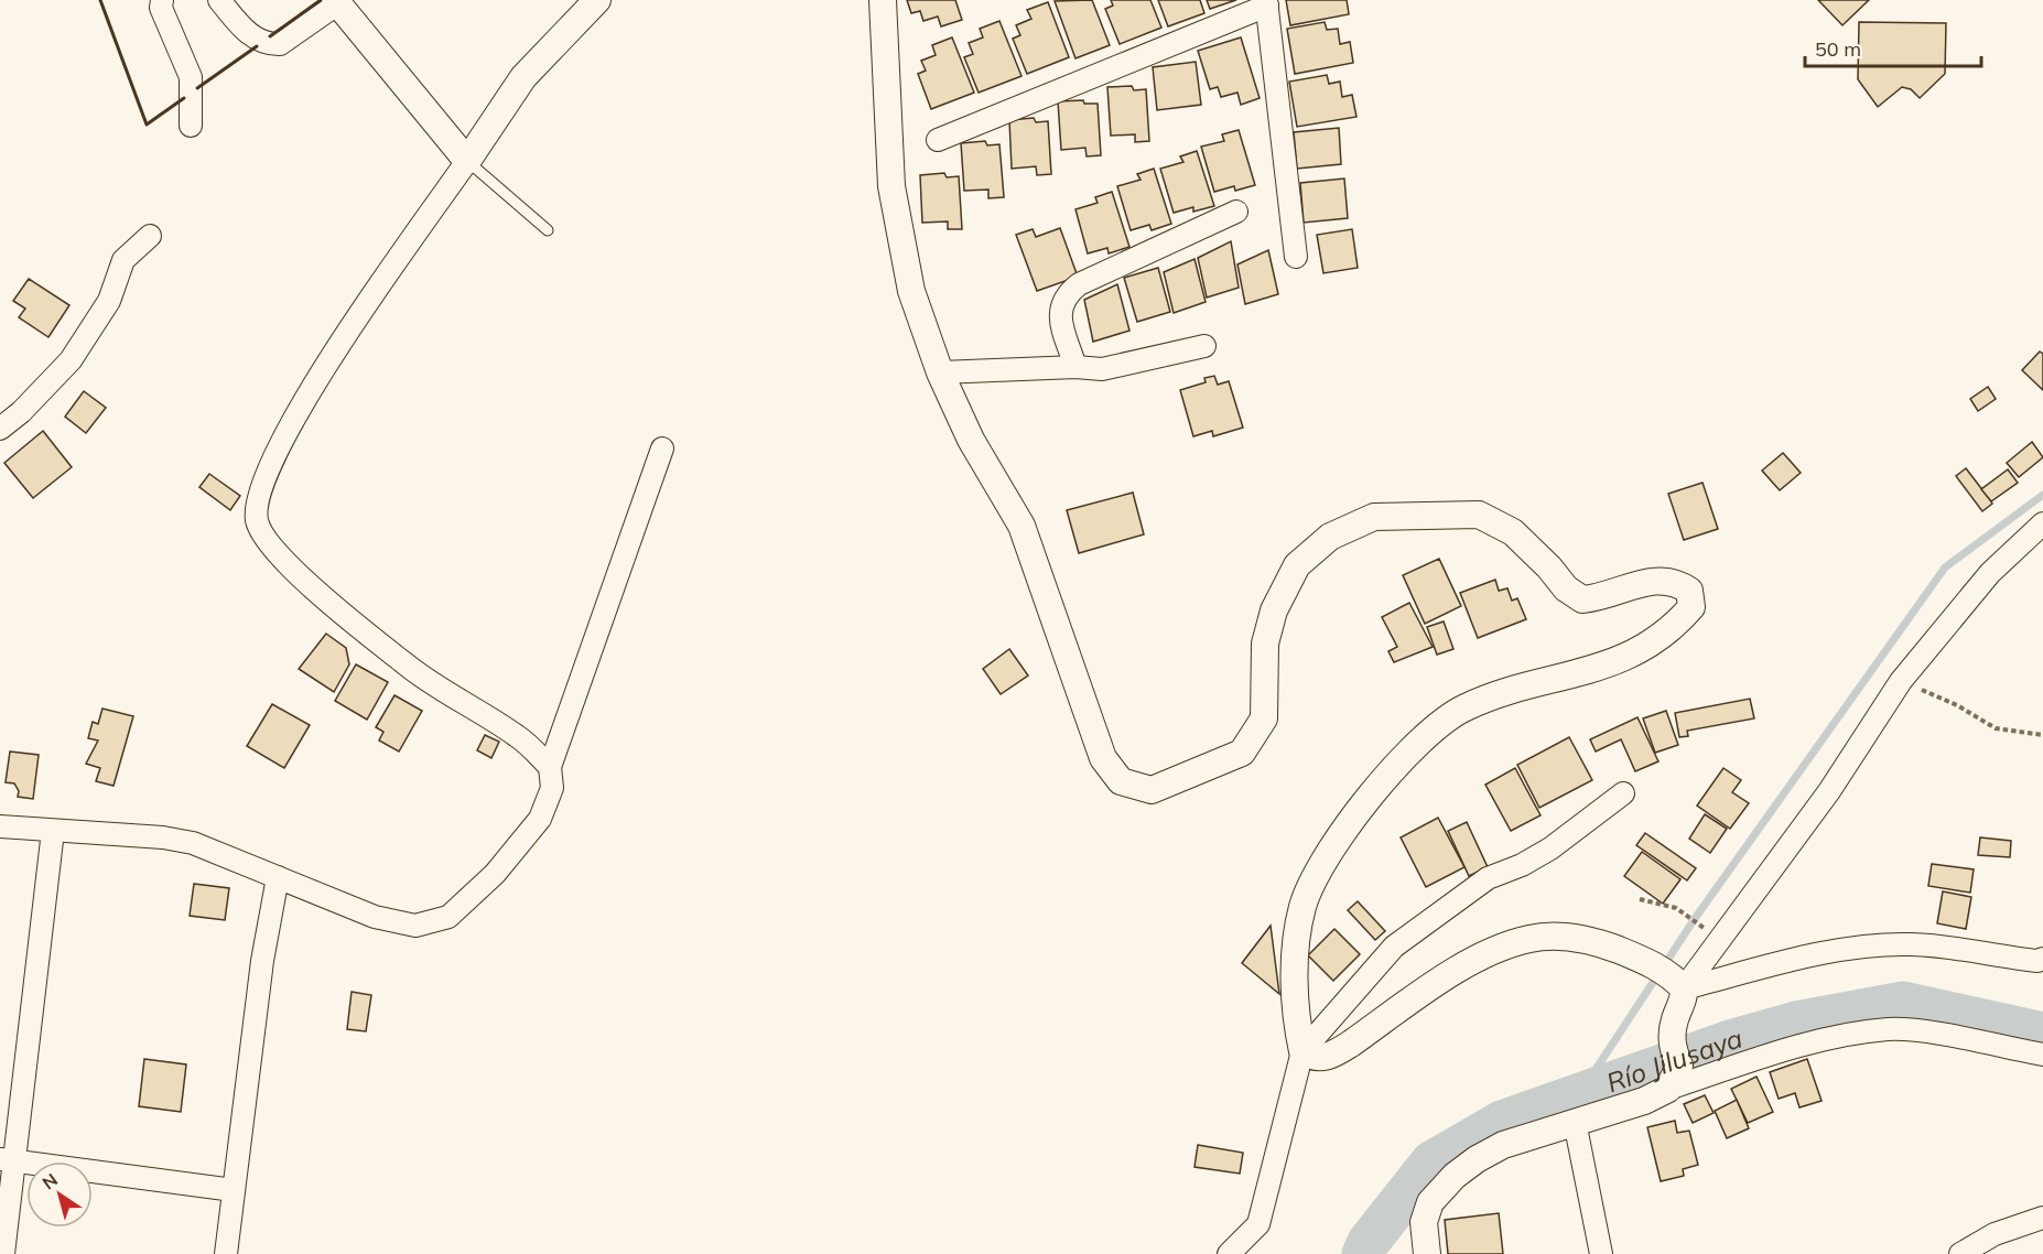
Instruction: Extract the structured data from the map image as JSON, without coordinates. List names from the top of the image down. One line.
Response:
{"water":["Río Jilusaya"],"scale_bar":"50 m","north":"top left"}
